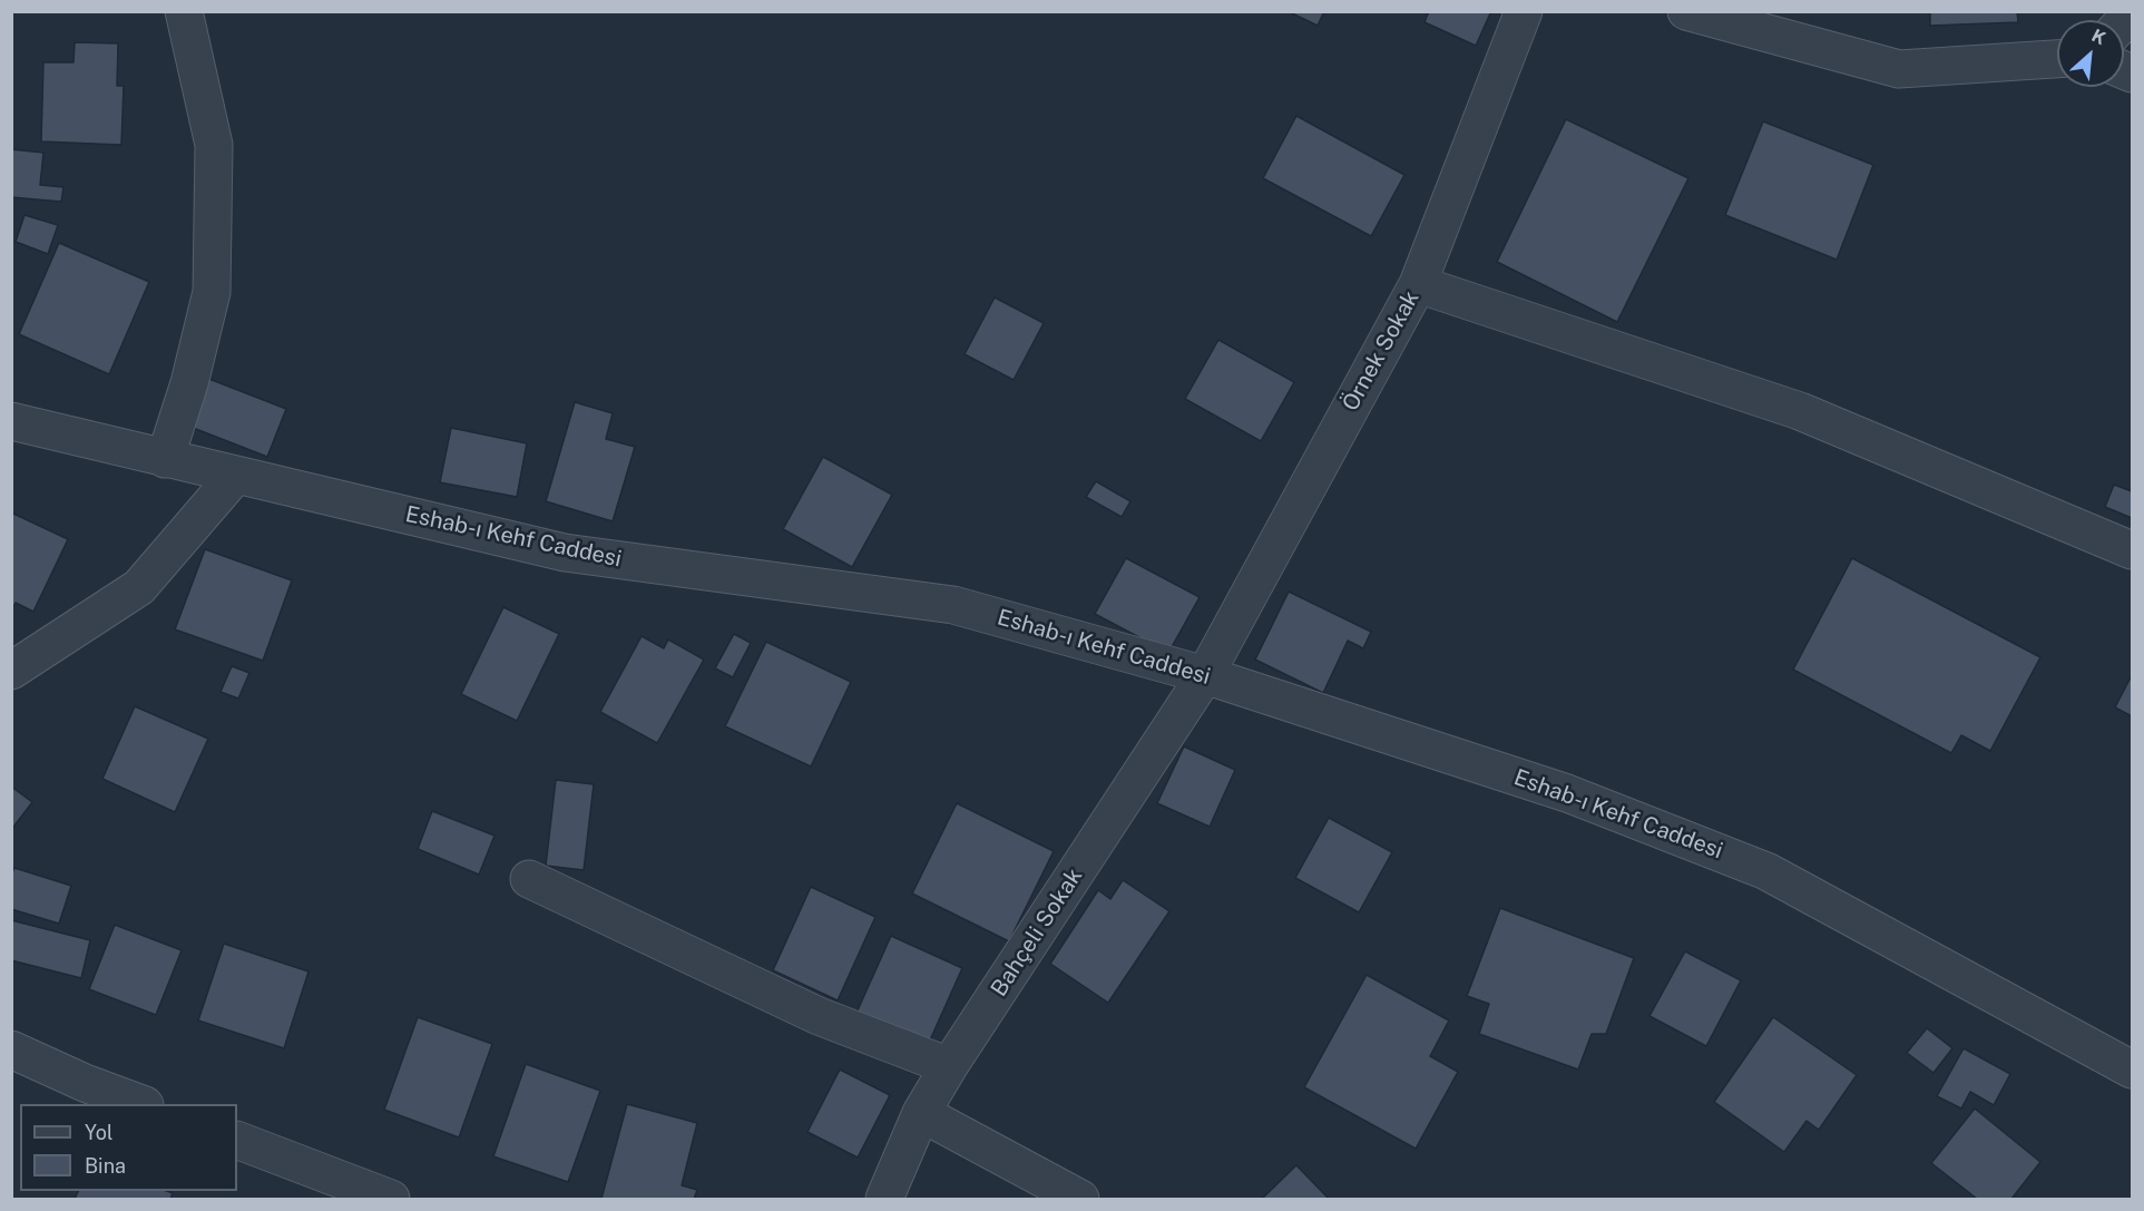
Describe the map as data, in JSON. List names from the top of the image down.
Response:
{
  "streets": {
    "street": ["Örnek Sokak", "Eshab-ı Kehf Caddesi", "Bahçeli Sokak"]
  },
  "crossings": [
    ["Örnek Sokak", "Eshab-ı Kehf Caddesi"],
    ["Örnek Sokak", "Bahçeli Sokak"],
    ["Eshab-ı Kehf Caddesi", "Bahçeli Sokak"]
  ],
  "legend": ["Yol", "Bina"],
  "north": "top right"
}
